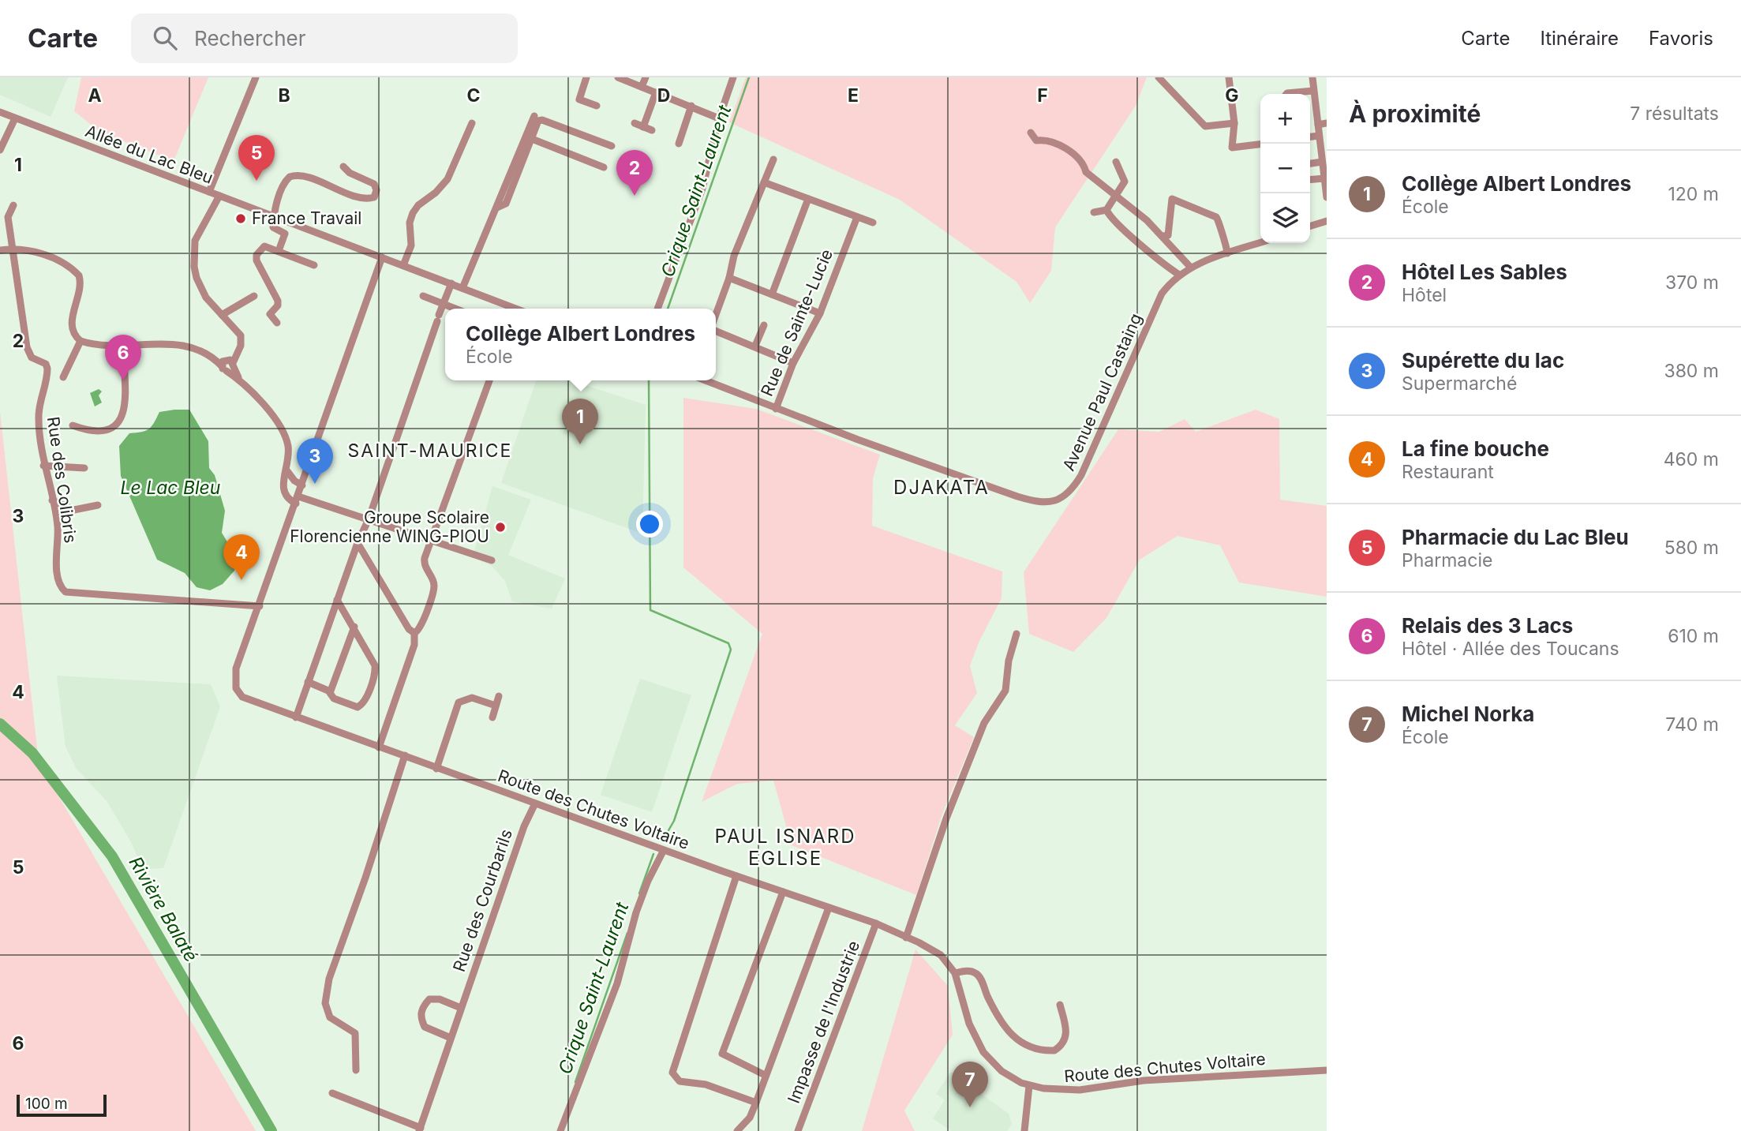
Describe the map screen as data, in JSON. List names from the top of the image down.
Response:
{
  "streets": {
    "street": [
      "Allée du Lac Bleu",
      "Rue de Sainte-Lucie",
      "Avenue Paul Castaing",
      "Rue des Colibris",
      "Route des Chutes Voltaire",
      "Rue des Courbarils",
      "Impasse de l'Industrie"
    ]
  },
  "crossings": [
    ["Rue de Sainte-Lucie", "Avenue Paul Castaing"],
    ["Rue des Colibris", "Route des Chutes Voltaire"],
    ["Route des Chutes Voltaire", "Rue des Courbarils"],
    ["Route des Chutes Voltaire", "Impasse de l'Industrie"]
  ],
  "districts": ["SAINT-MAURICE", "DJAKATA", "PAUL ISNARD EGLISE"],
  "water": ["Crique Saint-Laurent", "Le Lac Bleu", "Rivière Balaté"],
  "places": ["France Travail", "Groupe Scolaire Florencienne WING-PIOU"],
  "scale_bar": "100 m",
  "page": {
    "header": "Carte",
    "search": "Rechercher",
    "nav": ["Carte", "Itinéraire", "Favoris"],
    "heading": ["À proximité", "7 résultats"],
    "map_buttons": ["+", "−"],
    "pins": [
      "5",
      "2",
      "6",
      "1",
      "3",
      "4",
      "7"
    ],
    "list": [
      {
        "mark": "1",
        "name": "Collège Albert Londres",
        "note": "École",
        "value": "120 m"
      },
      {
        "mark": "2",
        "name": "Hôtel Les Sables",
        "note": "Hôtel",
        "value": "370 m"
      },
      {
        "mark": "3",
        "name": "Supérette du lac",
        "note": "Supermarché",
        "value": "380 m"
      },
      {
        "mark": "4",
        "name": "La fine bouche",
        "note": "Restaurant",
        "value": "460 m"
      },
      {
        "mark": "5",
        "name": "Pharmacie du Lac Bleu",
        "note": "Pharmacie",
        "value": "580 m"
      },
      {
        "mark": "6",
        "name": "Relais des 3 Lacs",
        "note": "Hôtel · Allée des Toucans",
        "value": "610 m"
      },
      {
        "mark": "7",
        "name": "Michel Norka",
        "note": "École",
        "value": "740 m"
      }
    ],
    "popup": ["Collège Albert Londres", "École"],
    "scale": "100 m"
  },
  "grid": {
    "columns": [
      "A",
      "B",
      "C",
      "D",
      "E",
      "F",
      "G"
    ],
    "rows": [
      "1",
      "2",
      "3",
      "4",
      "5",
      "6"
    ]
  }
}
